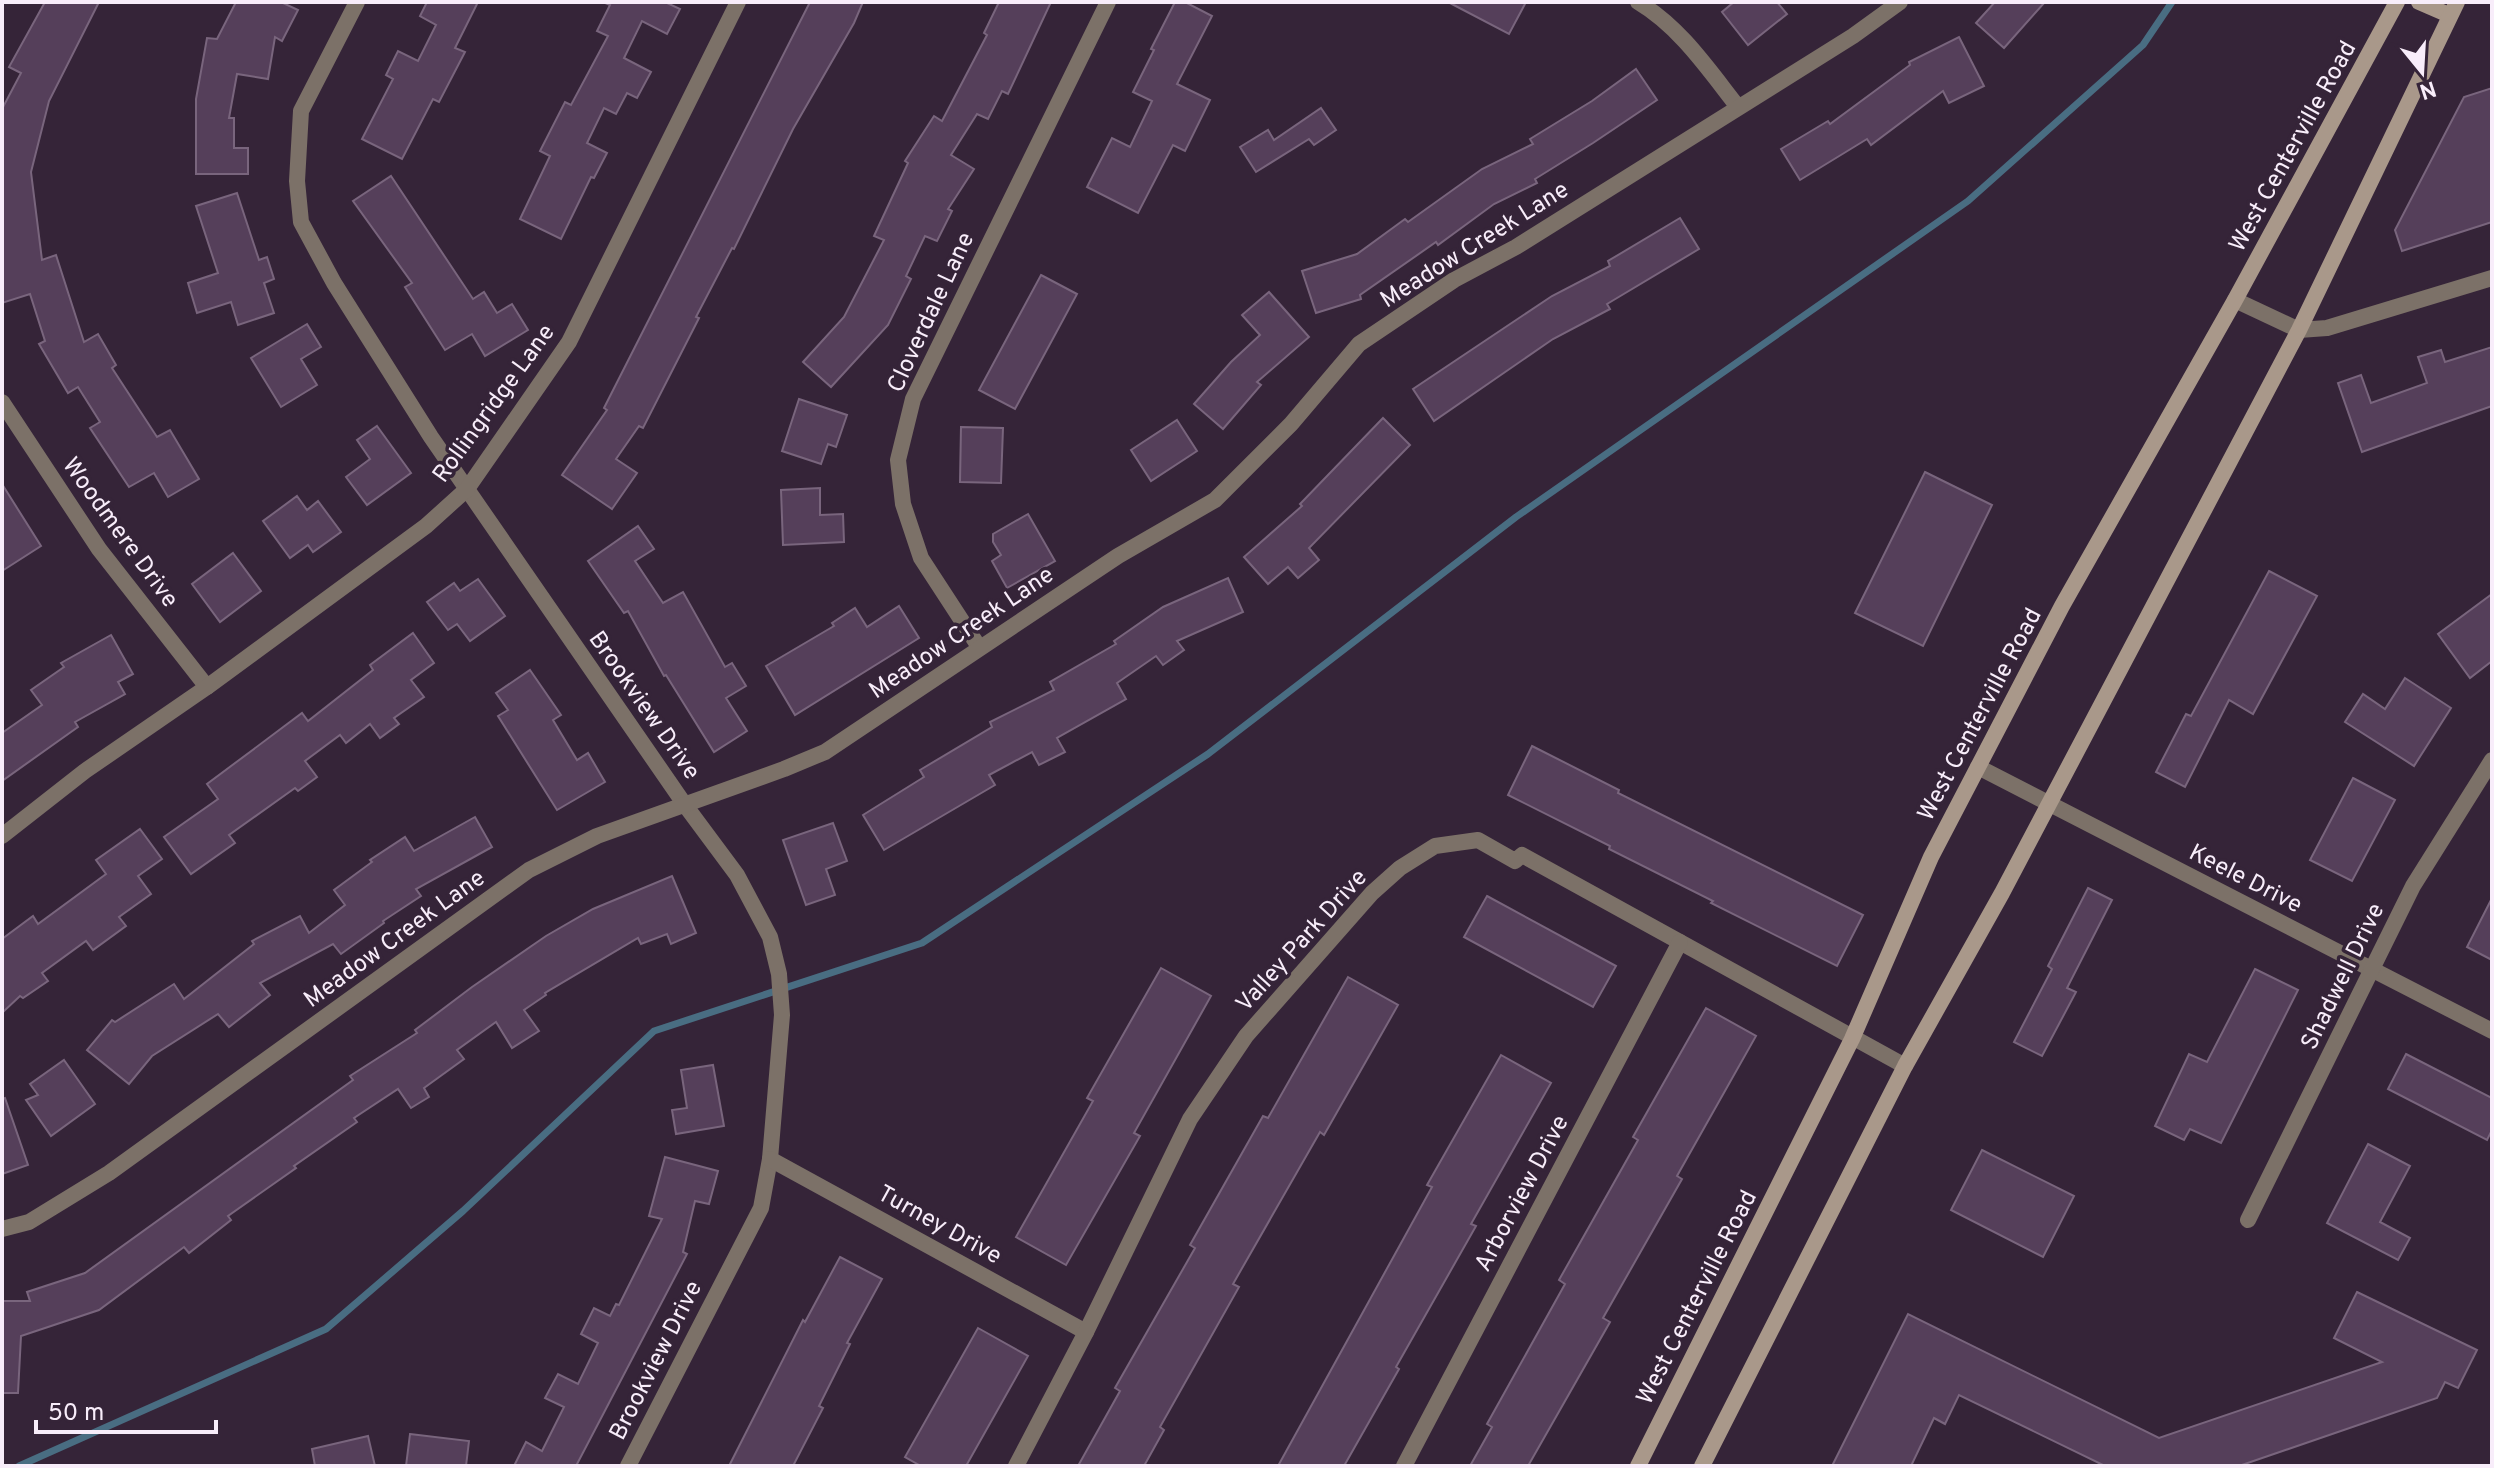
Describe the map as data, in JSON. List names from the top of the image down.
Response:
{
  "streets": {
    "main road": ["West Centerville Road"],
    "street": [
      "Meadow Creek Lane",
      "Cloverdale Lane",
      "Rollingridge Lane",
      "Woodmere Drive",
      "Brookview Drive",
      "Keele Drive",
      "Valley Park Drive",
      "Shadwell Drive",
      "Arborview Drive",
      "Turney Drive"
    ]
  },
  "crossings": [
    ["West Centerville Road", "Keele Drive"],
    ["West Centerville Road", "Valley Park Drive"],
    ["Meadow Creek Lane", "Cloverdale Lane"],
    ["Meadow Creek Lane", "Brookview Drive"],
    ["Rollingridge Lane", "Woodmere Drive"],
    ["Rollingridge Lane", "Brookview Drive"],
    ["Brookview Drive", "Turney Drive"],
    ["Keele Drive", "Shadwell Drive"],
    ["Valley Park Drive", "Arborview Drive"],
    ["Valley Park Drive", "Turney Drive"]
  ],
  "scale_bar": "50 m",
  "north": "bottom"
}
